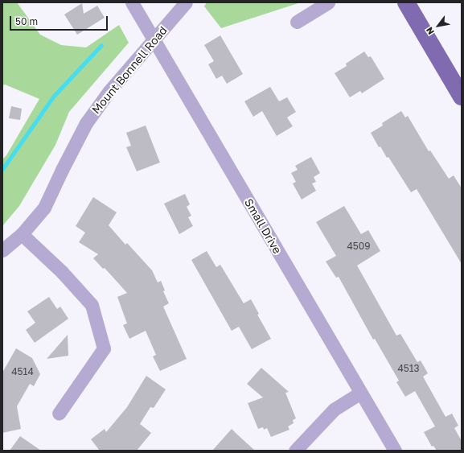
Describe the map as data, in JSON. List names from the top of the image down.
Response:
{
  "streets": {
    "street": ["Mount Bonnell Road", "Small Drive"]
  },
  "crossings": [
    ["Mount Bonnell Road", "Small Drive"]
  ],
  "house_numbers": ["4509", "4513", "4514"],
  "scale_bar": "50 m",
  "north": "bottom left"
}
